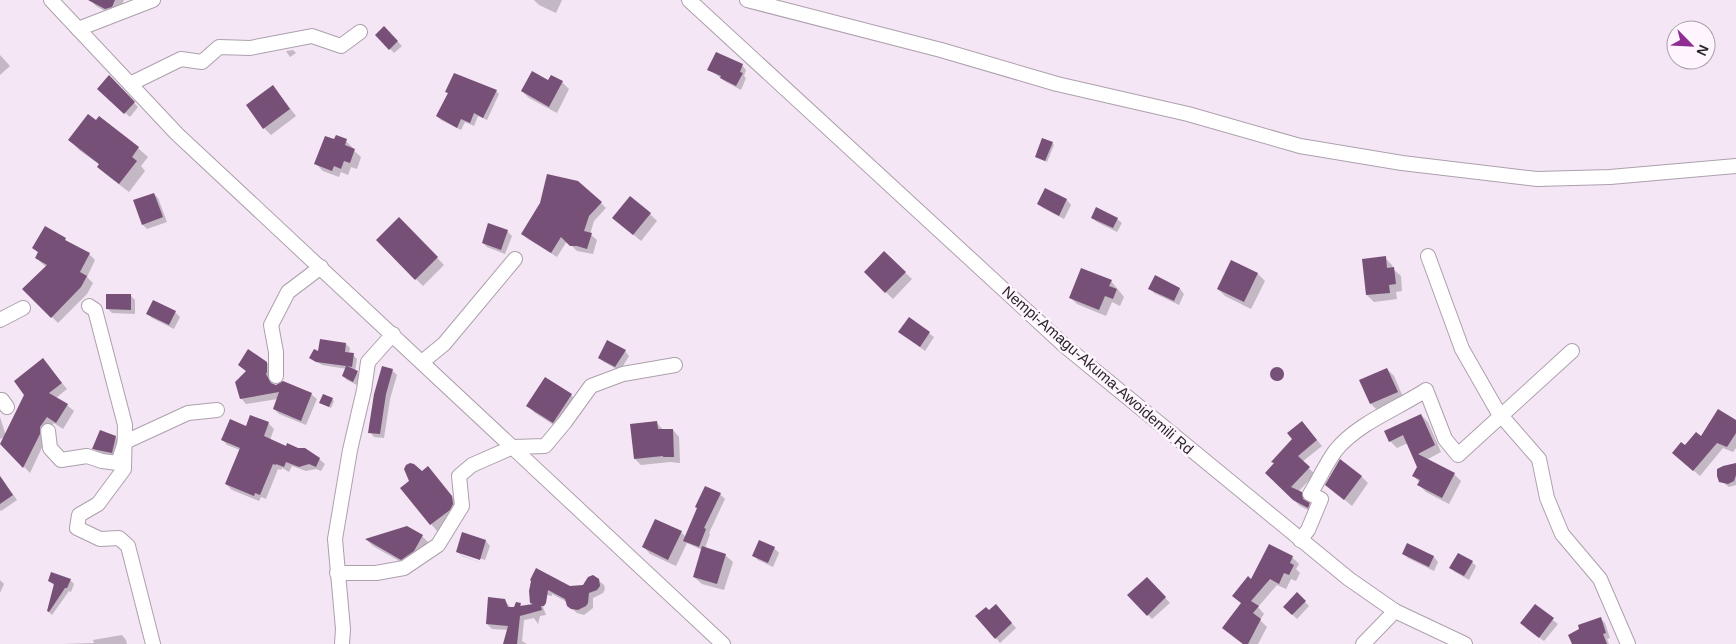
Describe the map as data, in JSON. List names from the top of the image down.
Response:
{
  "streets": {
    "street": ["Nempi-Amagu-Akuma-Awoidemili Rd"]
  },
  "north": "bottom right"
}
